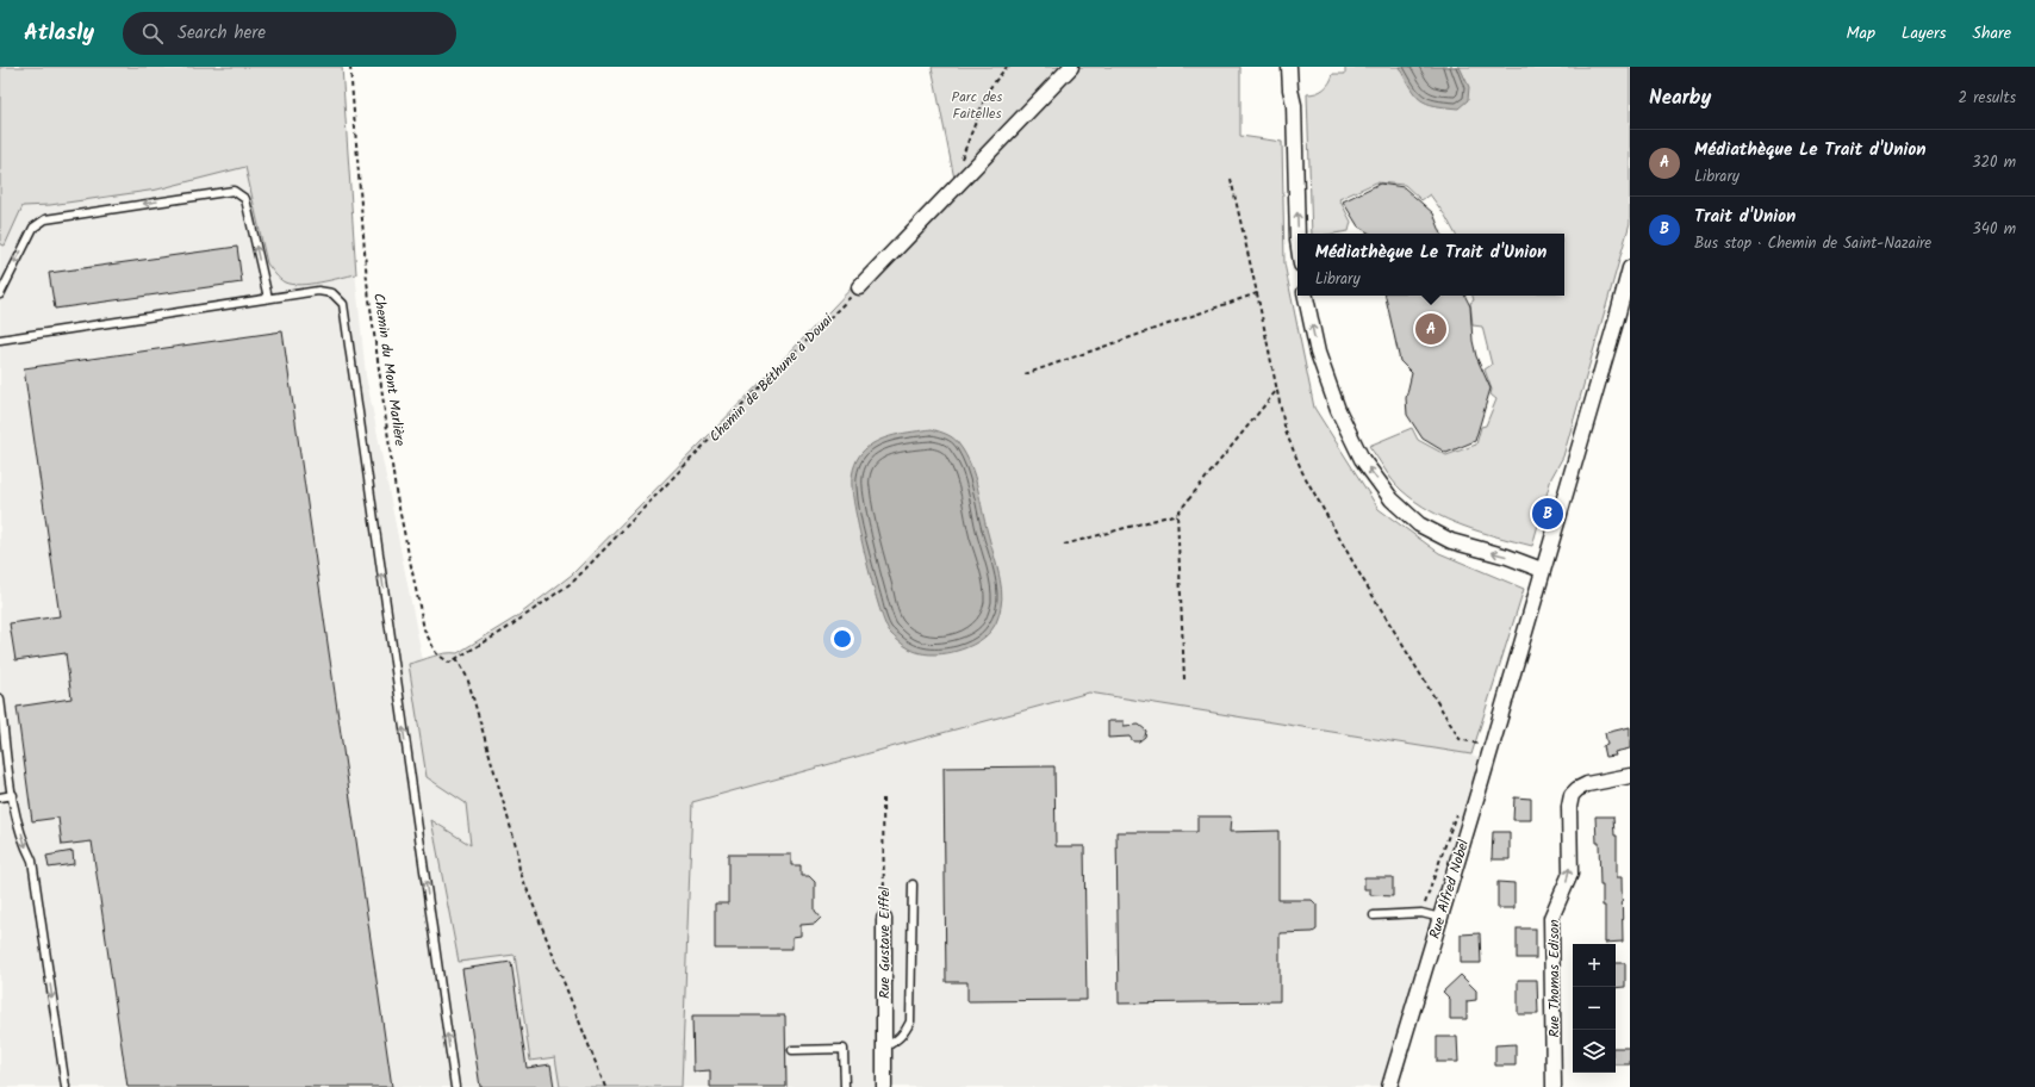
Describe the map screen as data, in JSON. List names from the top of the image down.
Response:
{
  "streets": {
    "street": ["Rue Alfred Nobel", "Rue Gustave Eiffel", "Rue Thomas Edison"],
    "path": ["Chemin du Mont Marlière", "Chemin de Béthune à Douai"]
  },
  "crossings": [
    ["Chemin du Mont Marlière", "Chemin de Béthune à Douai"]
  ],
  "one_way": ["Rue Thomas Edison"],
  "parks": ["Parc des Faitelles"],
  "page": {
    "header": "Atlasly",
    "search": "Search here",
    "nav": ["Map", "Layers", "Share"],
    "heading": ["Nearby", "2 results"],
    "list": [
      {
        "mark": "A",
        "name": "Médiathèque Le Trait d'Union",
        "note": "Library",
        "value": "320 m"
      },
      {
        "mark": "B",
        "name": "Trait d'Union",
        "note": "Bus stop · Chemin de Saint-Nazaire",
        "value": "340 m"
      }
    ],
    "popup": ["Médiathèque Le Trait d'Union", "Library"],
    "pins": ["A", "B"],
    "map_buttons": ["+", "−"]
  }
}
